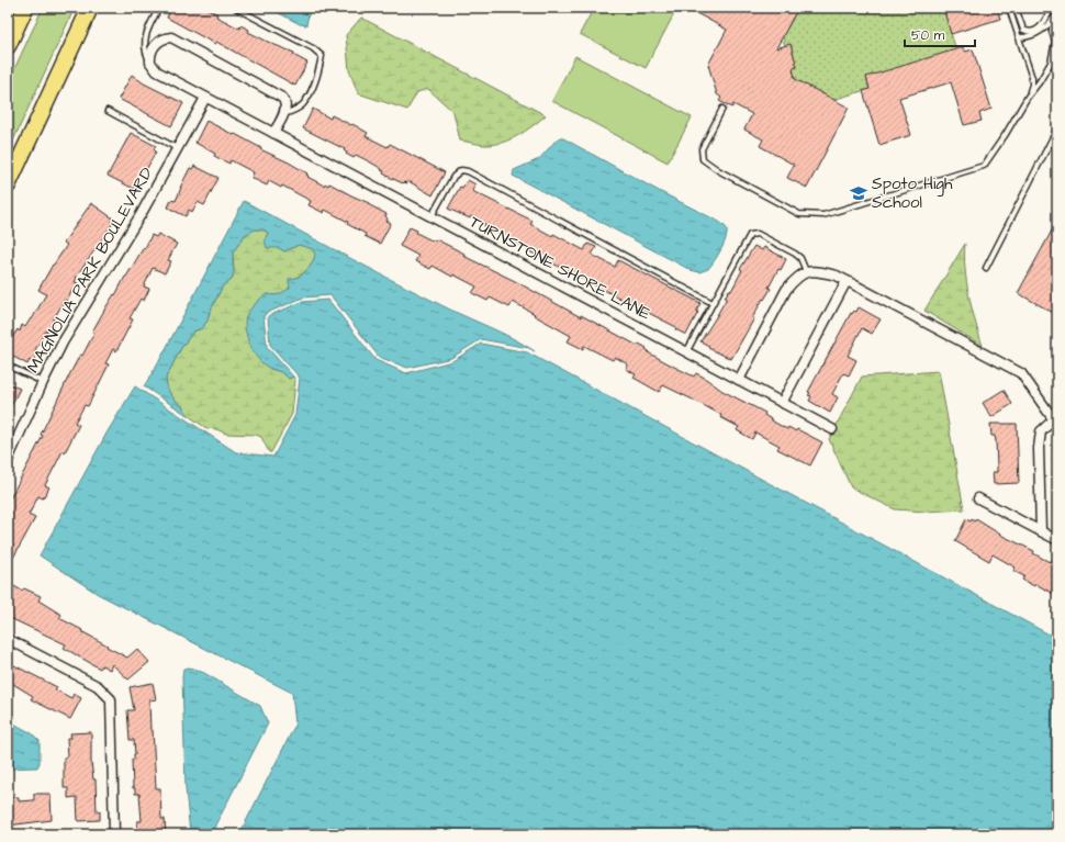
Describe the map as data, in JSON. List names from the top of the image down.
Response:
{
  "streets": {
    "street": ["TURNSTONE SHORE LANE", "MAGNOLIA PARK BOULEVARD"]
  },
  "crossings": [
    ["TURNSTONE SHORE LANE", "MAGNOLIA PARK BOULEVARD"]
  ],
  "places": {
    "school or university": ["Spoto High School"]
  },
  "scale_bar": "50 m"
}
